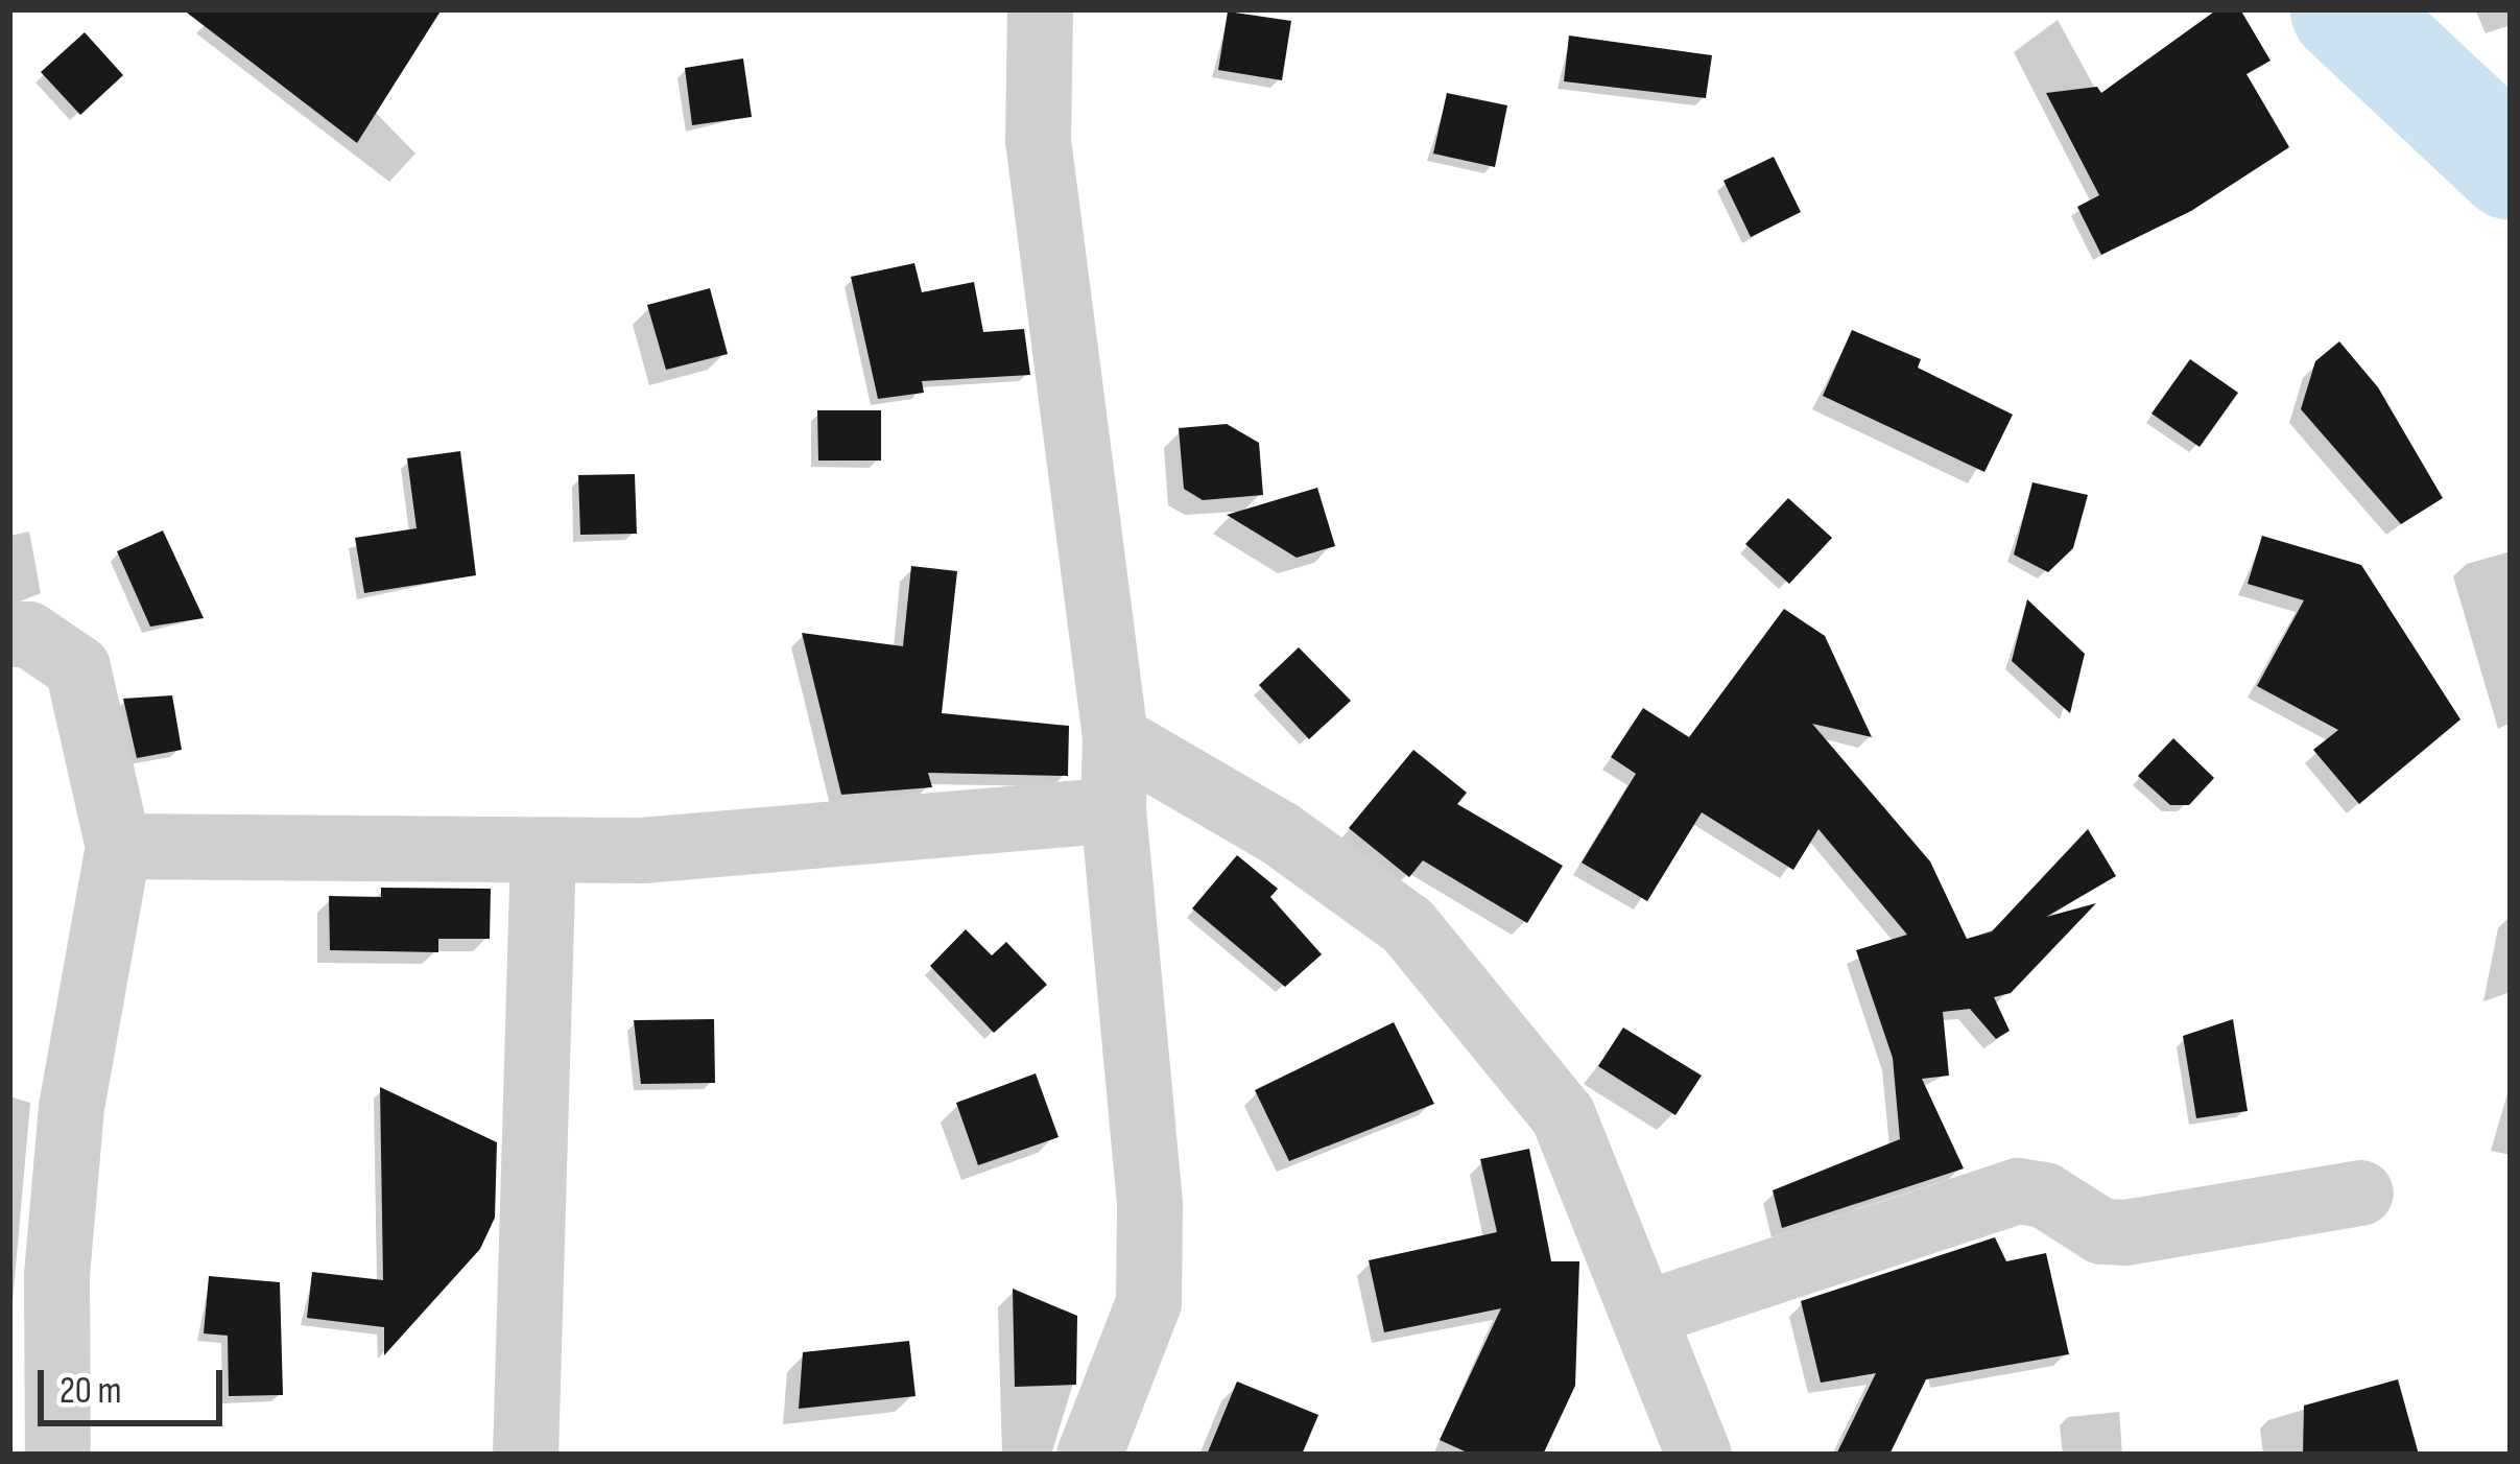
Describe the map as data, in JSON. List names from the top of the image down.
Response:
{
  "scale_bar": "20 m"
}
